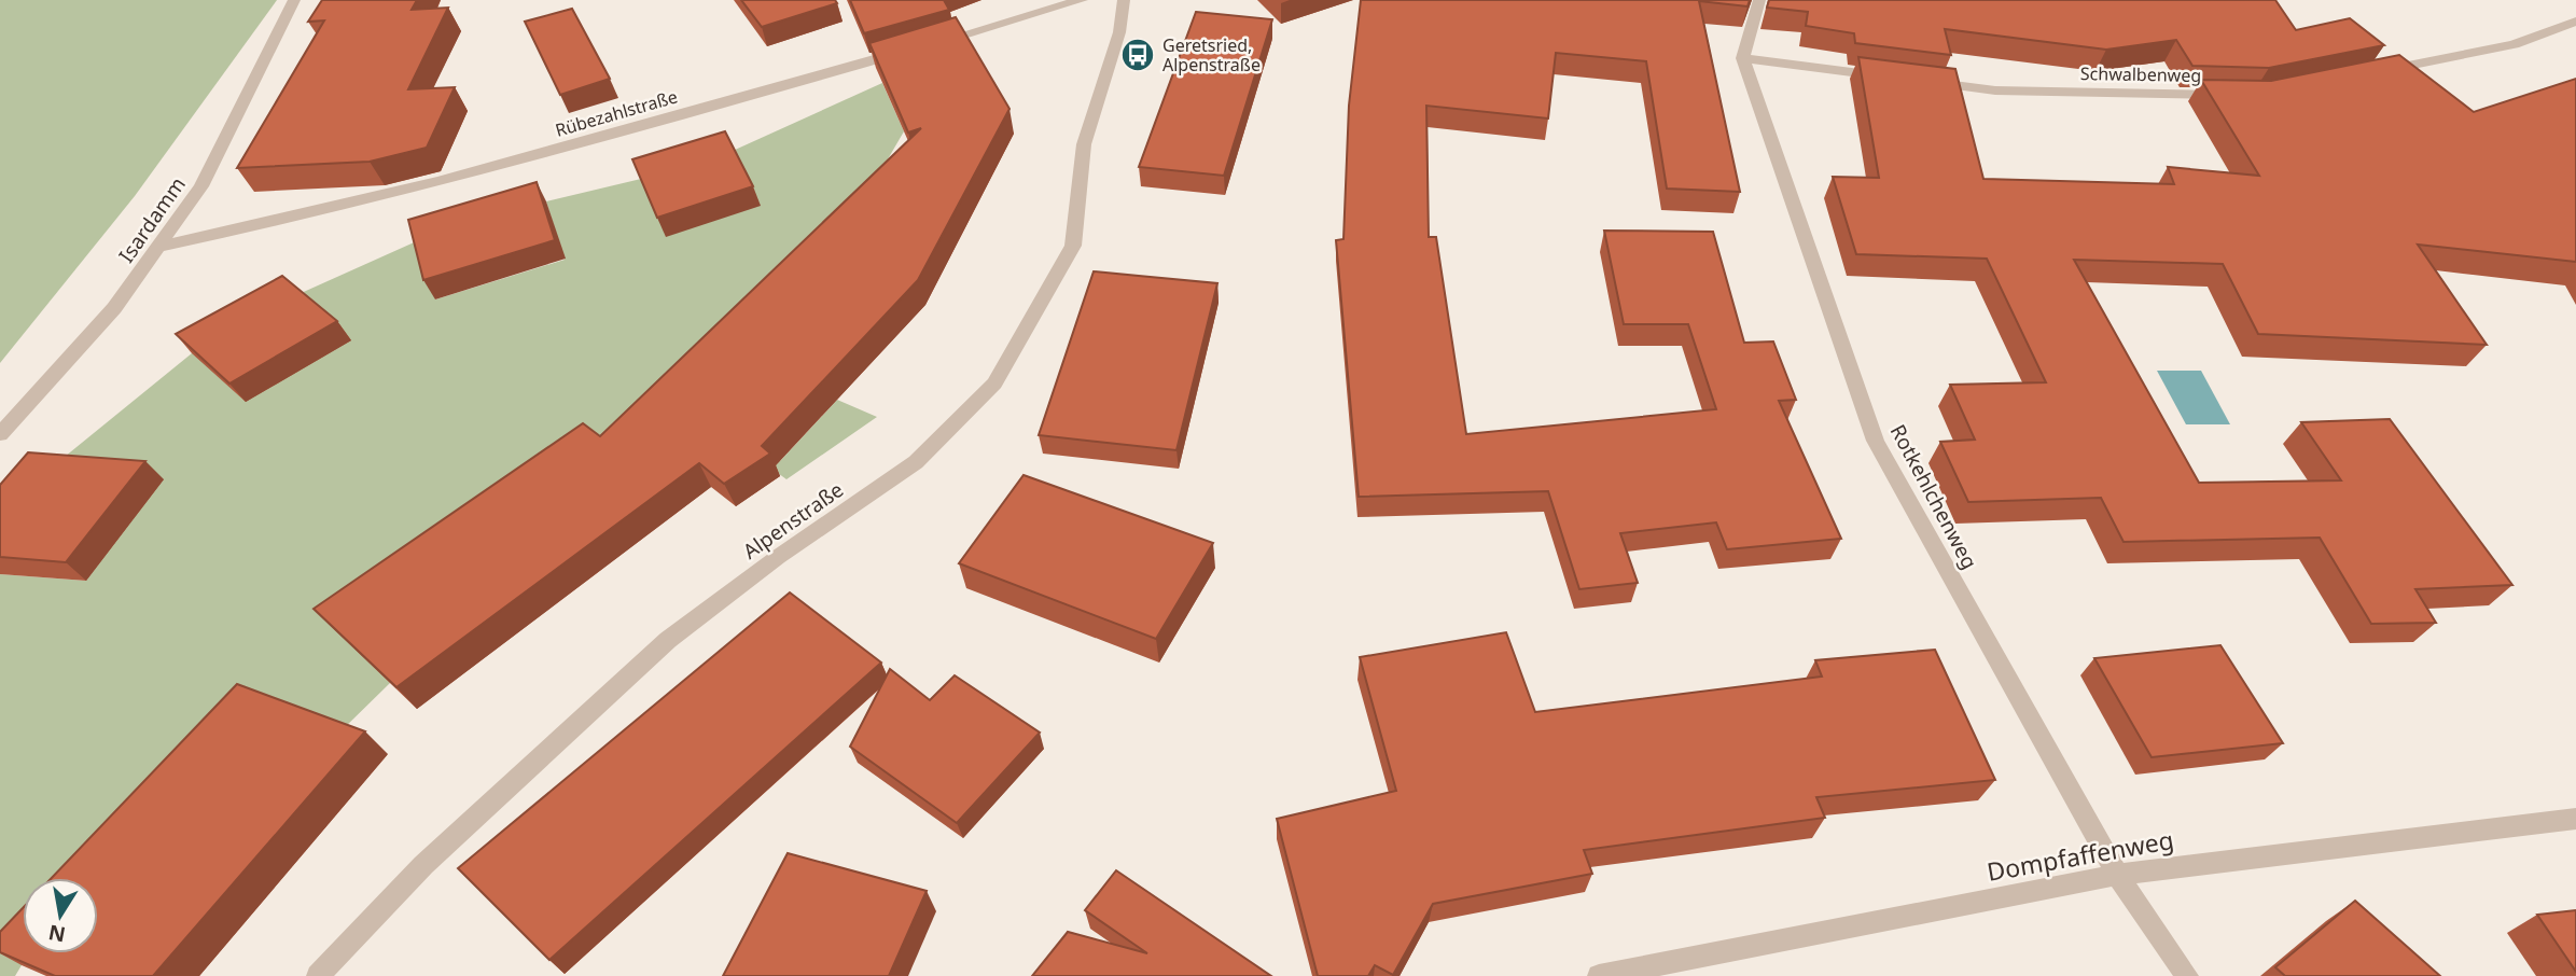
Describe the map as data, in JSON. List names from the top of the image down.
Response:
{
  "streets": {
    "street": [
      "Schwalbenweg",
      "Rübezahlstraße",
      "Isardamm",
      "Rotkehlchenweg",
      "Alpenstraße",
      "Dompfaffenweg"
    ]
  },
  "crossings": [
    ["Rübezahlstraße", "Isardamm"],
    ["Rotkehlchenweg", "Dompfaffenweg"]
  ],
  "places": {
    "bus stop": ["Geretsried, Alpenstraße"]
  },
  "north": "bottom"
}
